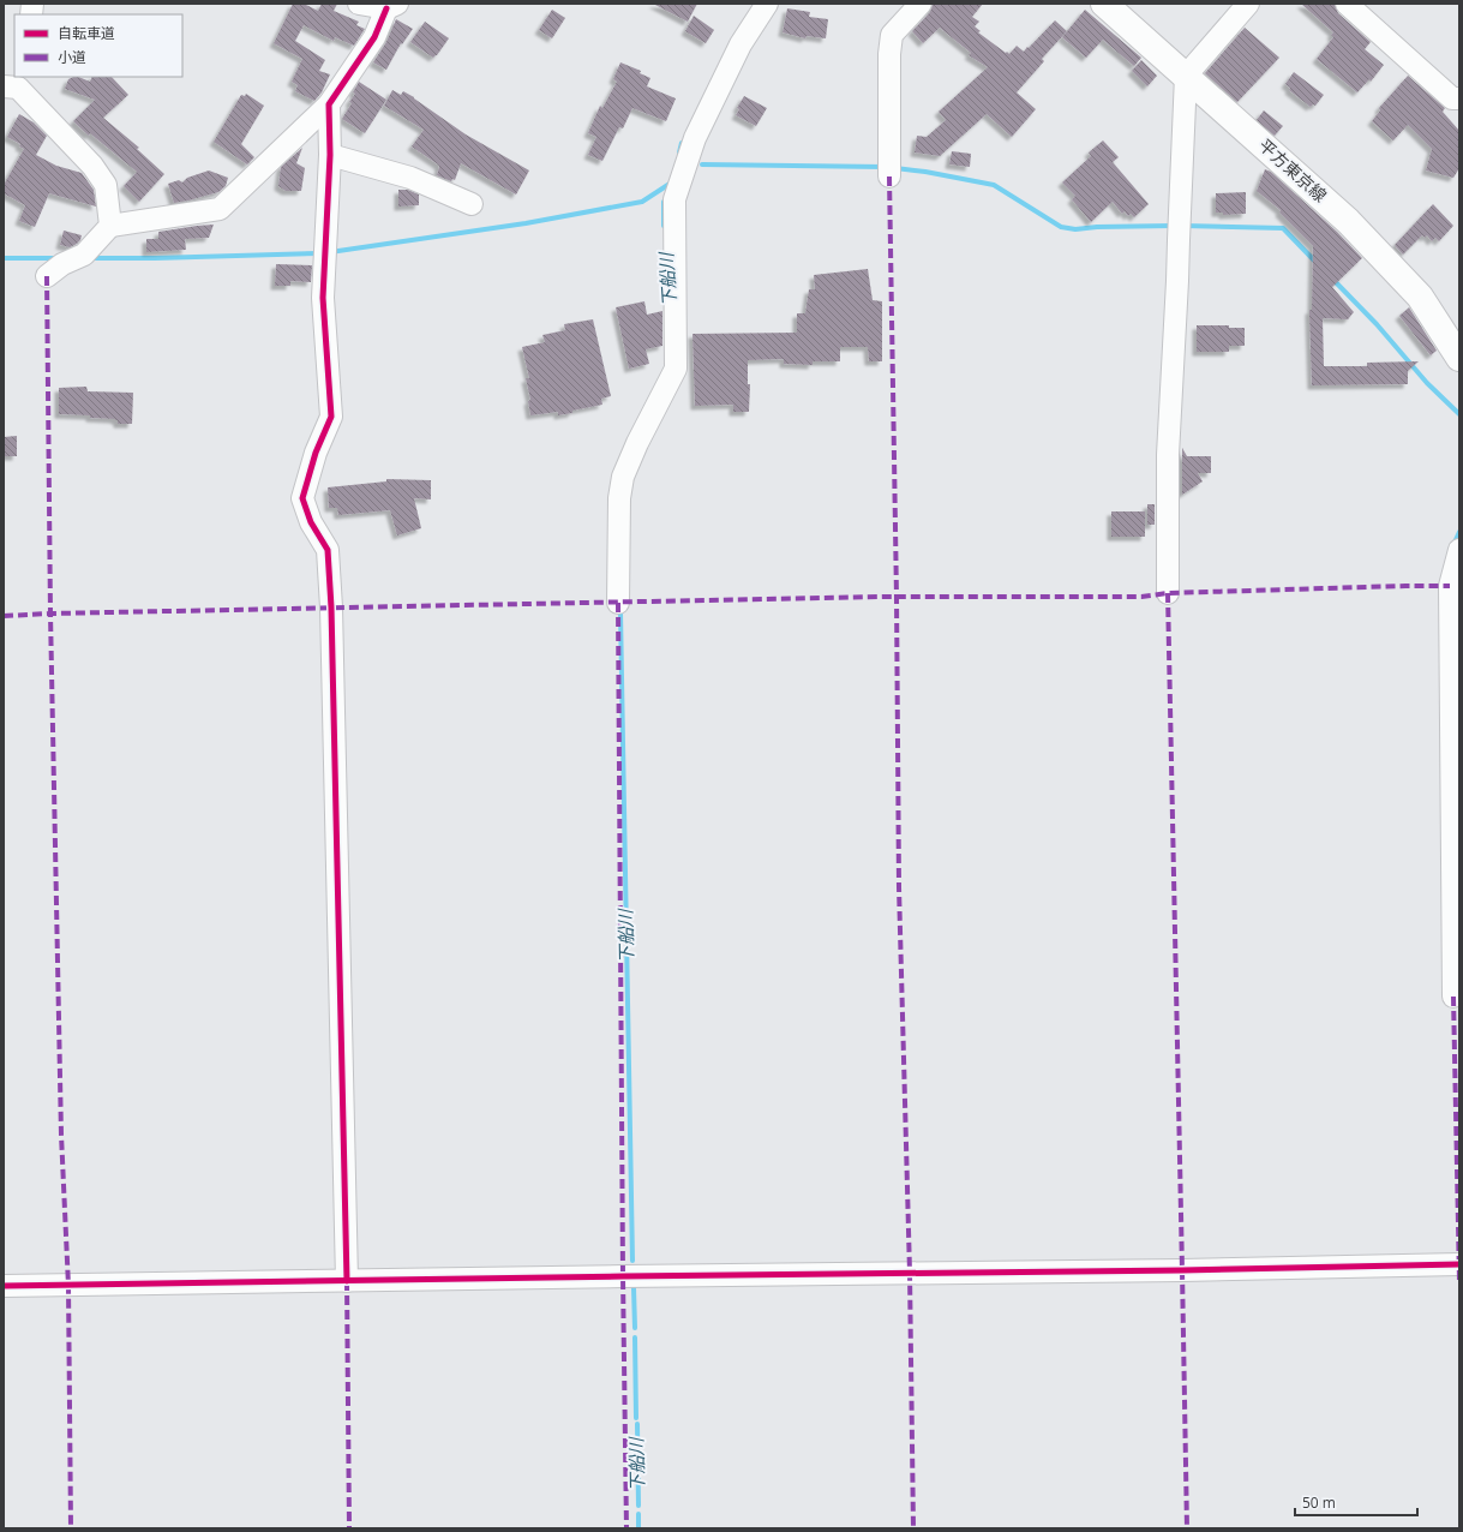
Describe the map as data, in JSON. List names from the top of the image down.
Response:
{
  "streets": {
    "main road": ["平方東京線"]
  },
  "water": ["下船川"],
  "legend": ["自転車道", "小道"],
  "scale_bar": "50 m"
}
